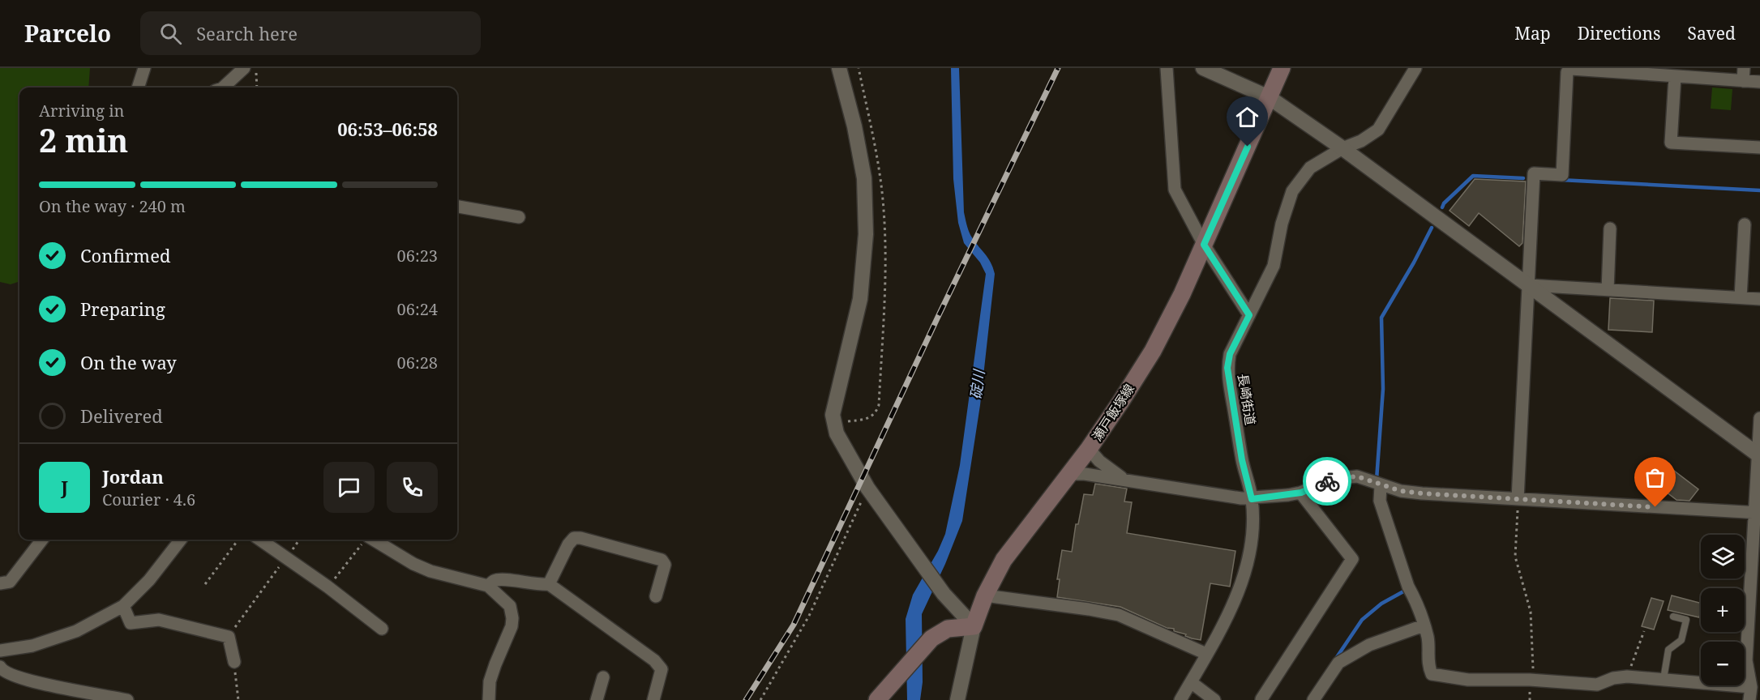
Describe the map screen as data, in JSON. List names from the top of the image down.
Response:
{
  "streets": {
    "main road": ["瀬戸飯塚線"],
    "street": ["長崎街道"]
  },
  "water": ["碇川"],
  "page": {
    "header": "Parcelo",
    "search": "Search here",
    "nav": ["Map", "Directions", "Saved"],
    "heading": ["2 min", "Arriving in", "06:53–06:58"],
    "panel": ["Jordan", "Courier · 4.6"],
    "bar": "On the way · 240 m",
    "list": [
      ["Confirmed", "06:23"],
      ["Preparing", "06:24"],
      ["On the way", "06:28"],
      "Delivered"
    ],
    "round": "J",
    "map_buttons": ["+", "−"]
  }
}
